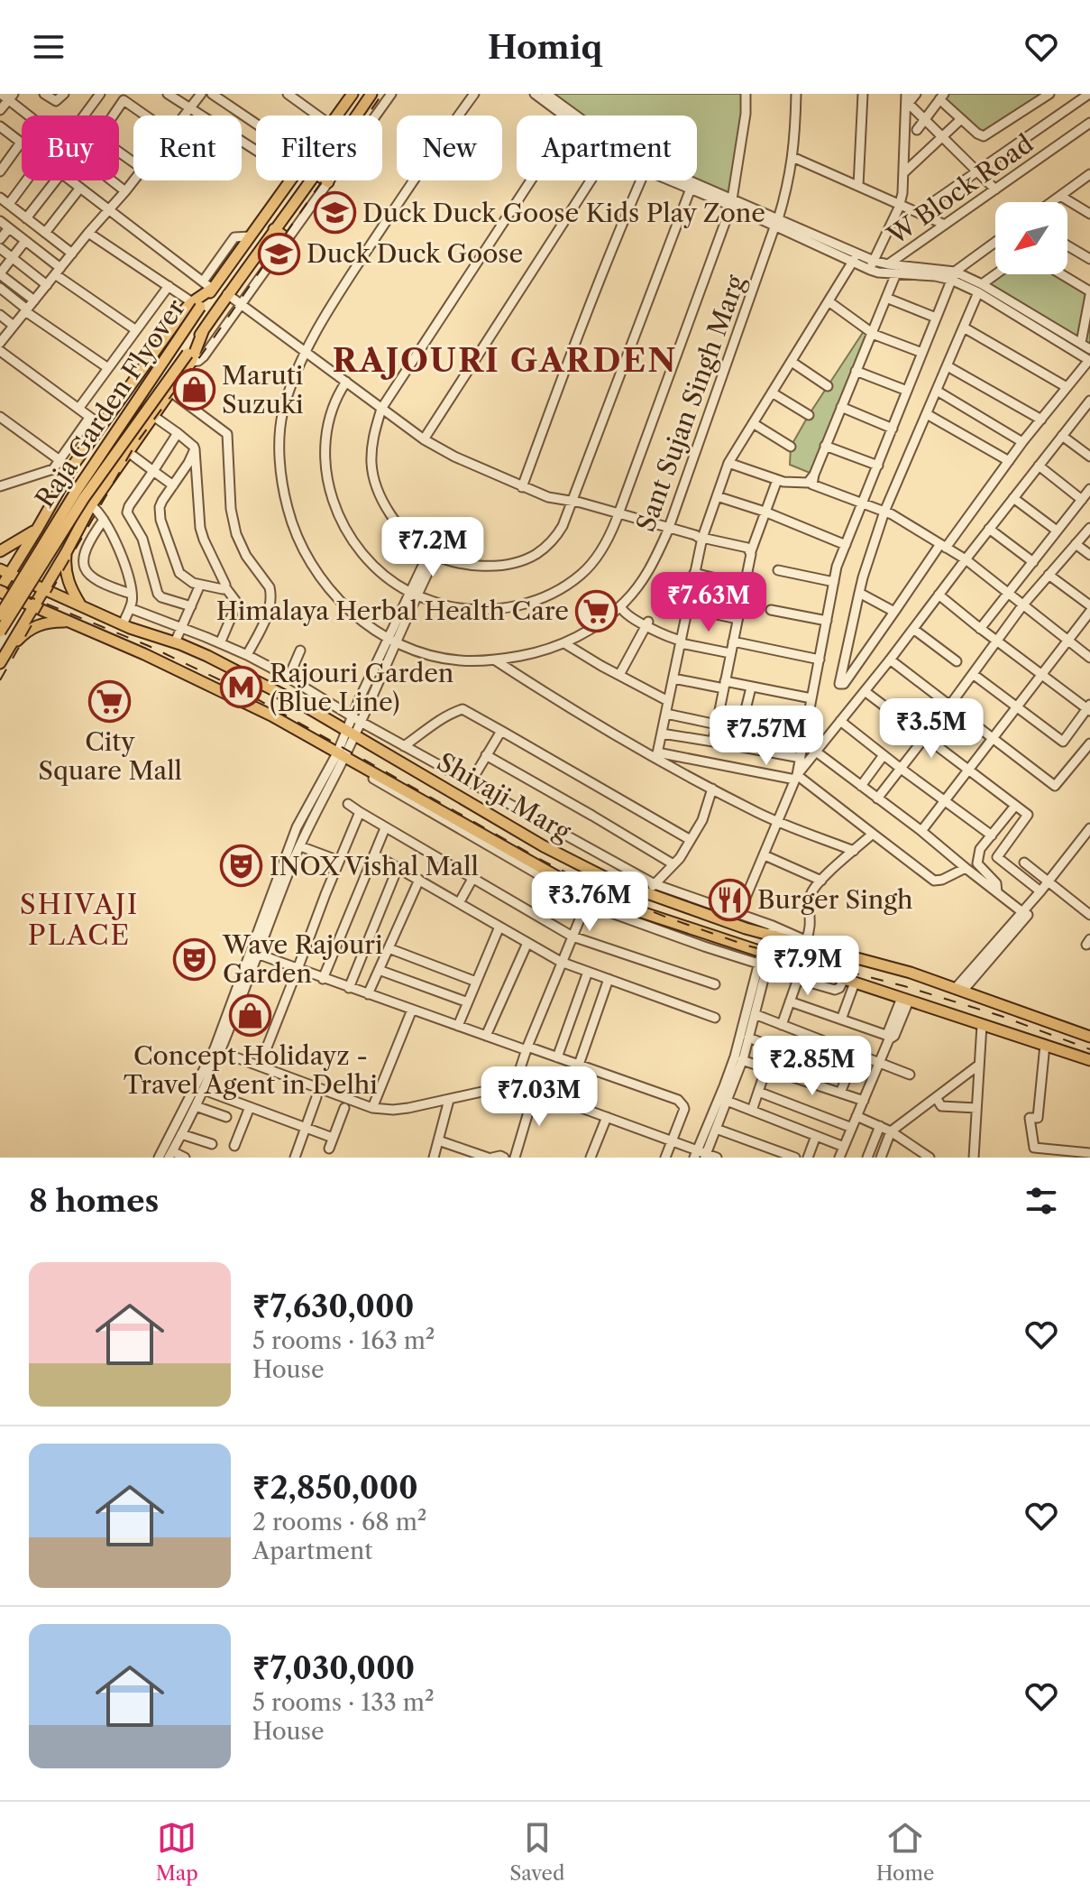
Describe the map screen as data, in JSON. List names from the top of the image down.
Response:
{
  "streets": {
    "main road": ["Raja Garden Flyover", "Shivaji Marg"],
    "street": ["W Block Road", "Sant Sujan Singh Marg"]
  },
  "districts": ["RAJOURI GARDEN", "SHIVAJI PLACE"],
  "places": {
    "school or university": ["Duck Duck Goose Kids Play Zone", "Duck Duck Goose"],
    "shop": ["Maruti Suzuki", "Concept Holidayz - Travel Agent in Delhi"],
    "supermarket": ["Himalaya Herbal Health Care", "City Square Mall"],
    "metro station": ["Rajouri Garden (Blue Line)"],
    "theatre": ["INOX Vishal Mall", "Wave Rajouri Garden"],
    "restaurant": ["Burger Singh"]
  },
  "north": "bottom left",
  "page": {
    "header": "Homiq",
    "chip": [
      "Buy",
      "Rent",
      "Filters",
      "New",
      "Apartment"
    ],
    "price": [
      "₹7.2M",
      "₹7.63M",
      "₹3.5M",
      "₹7.57M",
      "₹3.76M",
      "₹7.9M",
      "₹2.85M",
      "₹7.03M"
    ],
    "heading": "8 homes",
    "list": [
      {
        "name": "₹7,630,000",
        "note": "5 rooms · 163 m² · House"
      },
      {
        "name": "₹2,850,000",
        "note": "2 rooms · 68 m² · Apartment"
      },
      {
        "name": "₹7,030,000",
        "note": "5 rooms · 133 m² · House"
      }
    ],
    "tabs": ["Map", "Saved", "Home"]
  }
}
